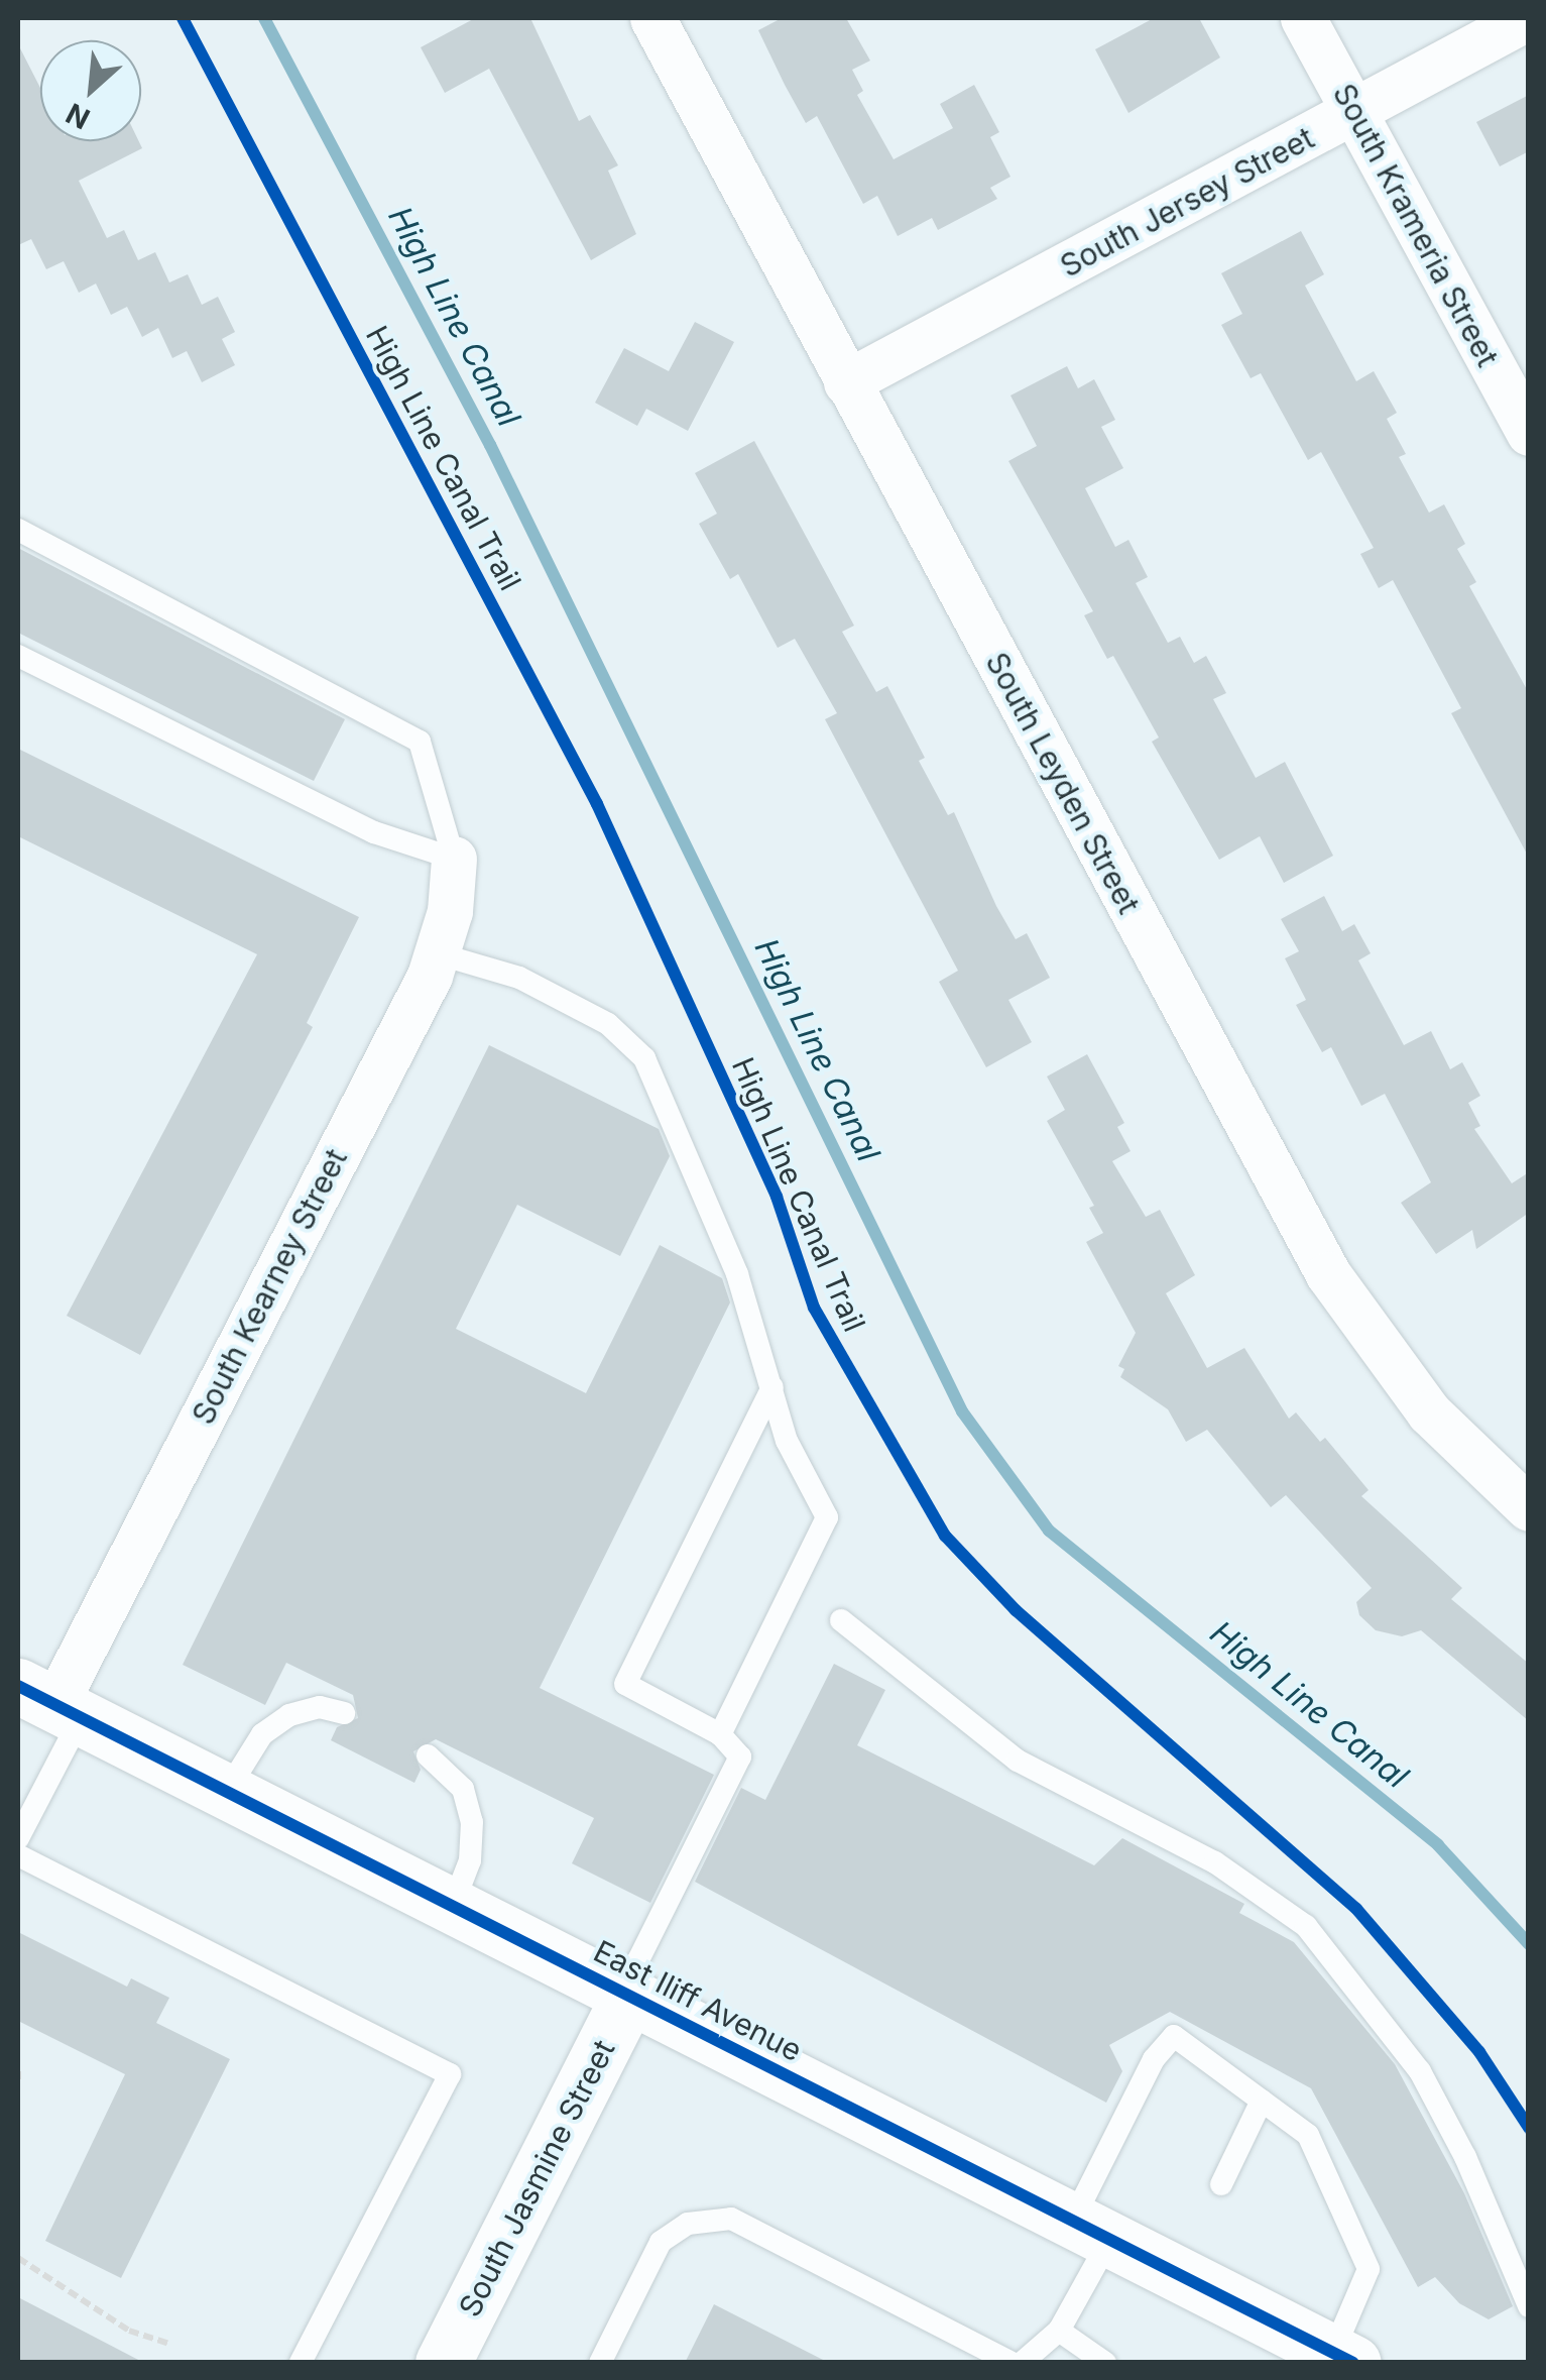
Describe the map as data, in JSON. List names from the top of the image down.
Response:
{
  "streets": {
    "street": [
      "South Jersey Street",
      "South Krameria Street",
      "South Leyden Street",
      "South Kearney Street",
      "East Iliff Avenue",
      "South Jasmine Street"
    ],
    "cycle path": ["High Line Canal Trail"]
  },
  "crossings": [
    ["South Jersey Street", "South Krameria Street"],
    ["South Jersey Street", "South Leyden Street"],
    ["South Kearney Street", "East Iliff Avenue"],
    ["East Iliff Avenue", "South Jasmine Street"]
  ],
  "water": ["High Line Canal"],
  "north": "bottom left"
}
